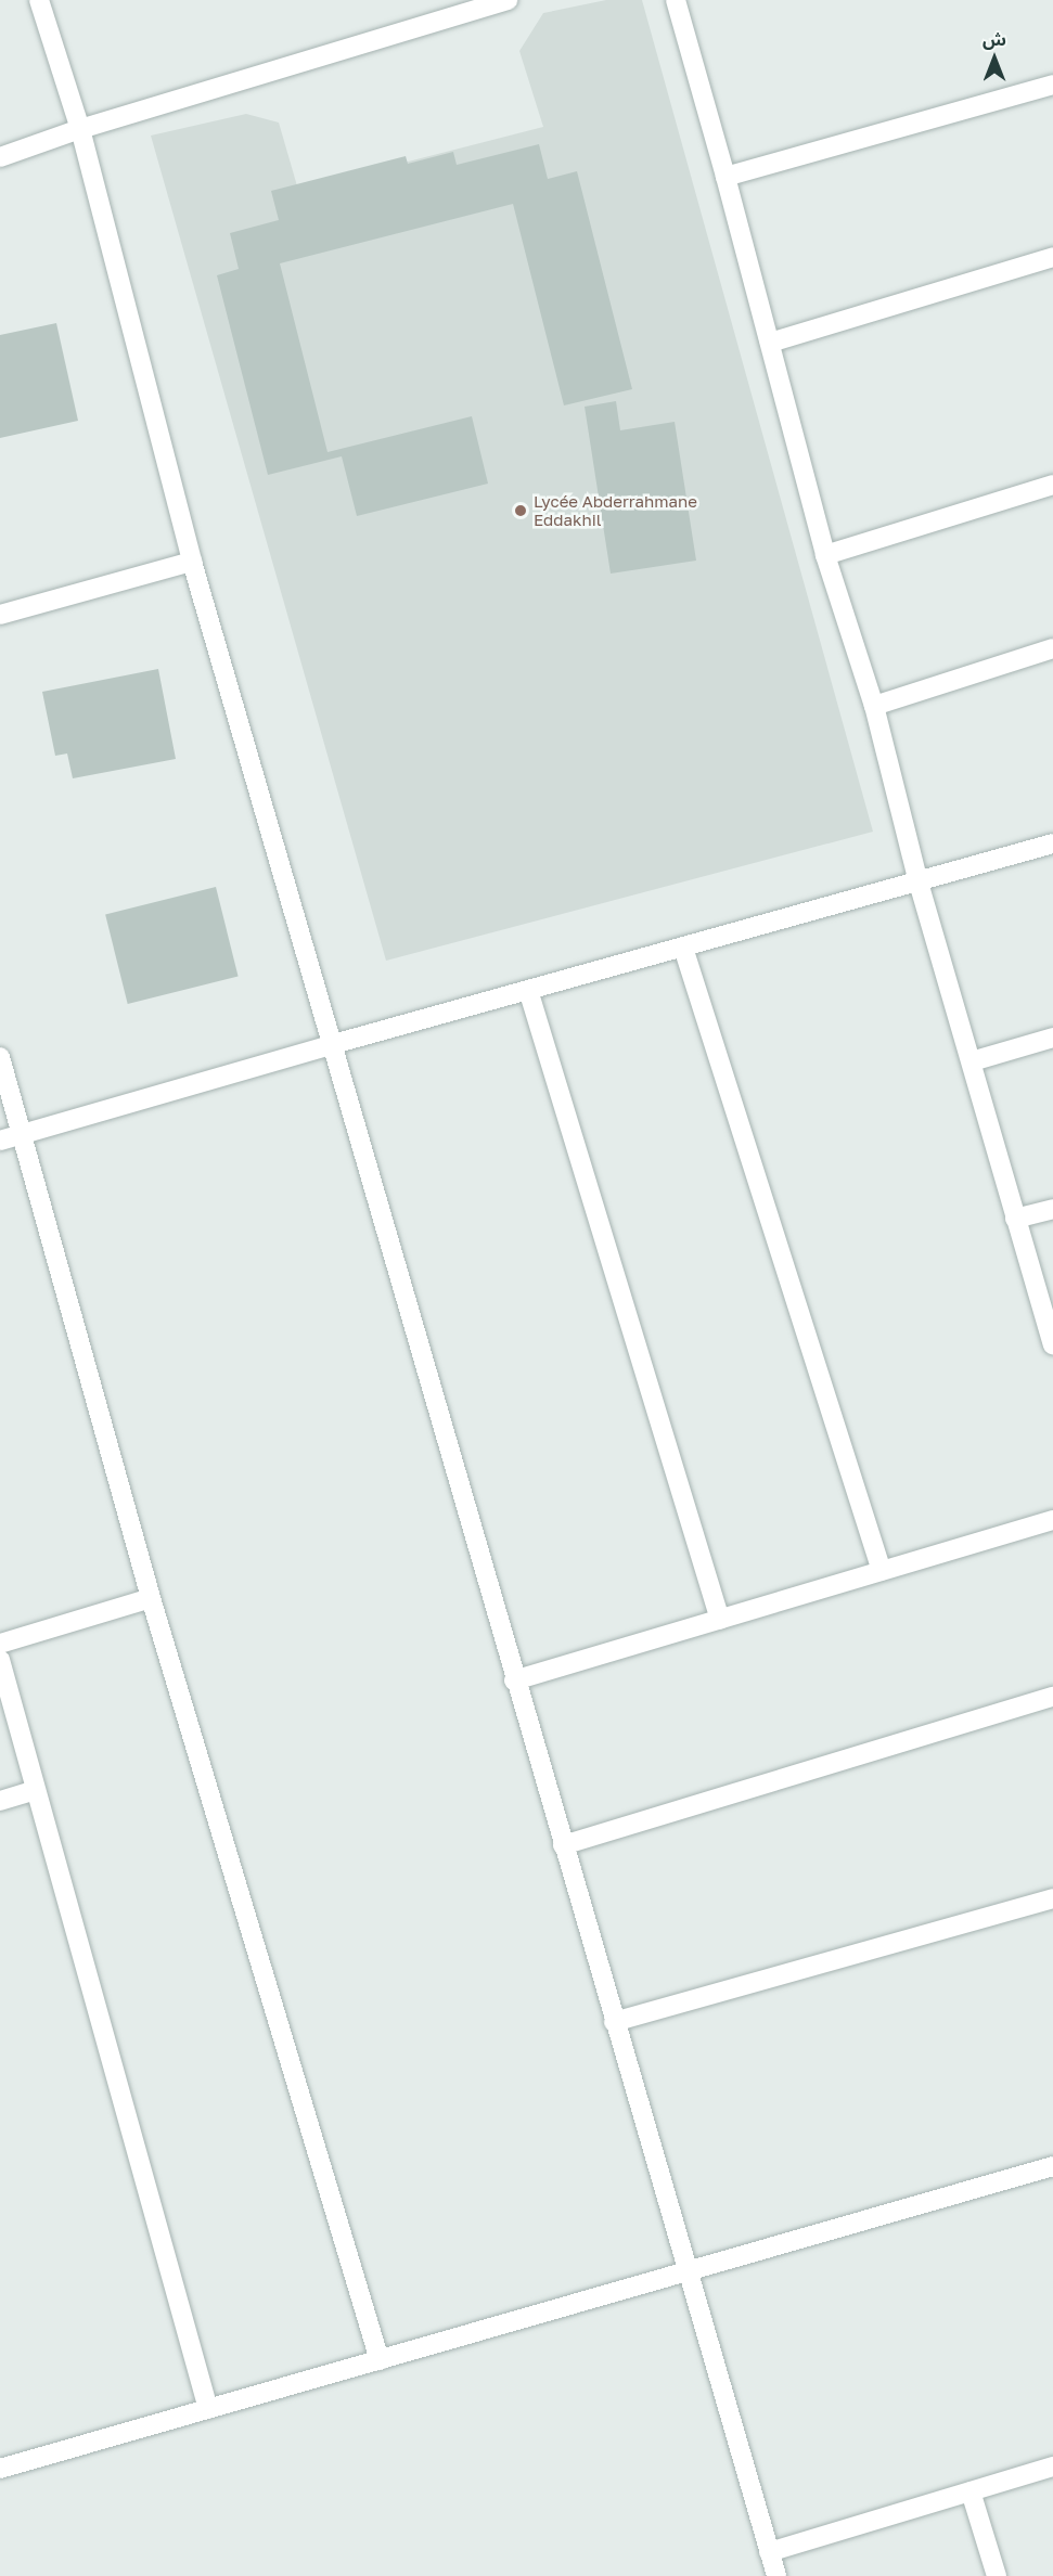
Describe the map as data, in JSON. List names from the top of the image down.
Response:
{
  "places": ["Lycée Abderrahmane Eddakhil"],
  "north": "top"
}
